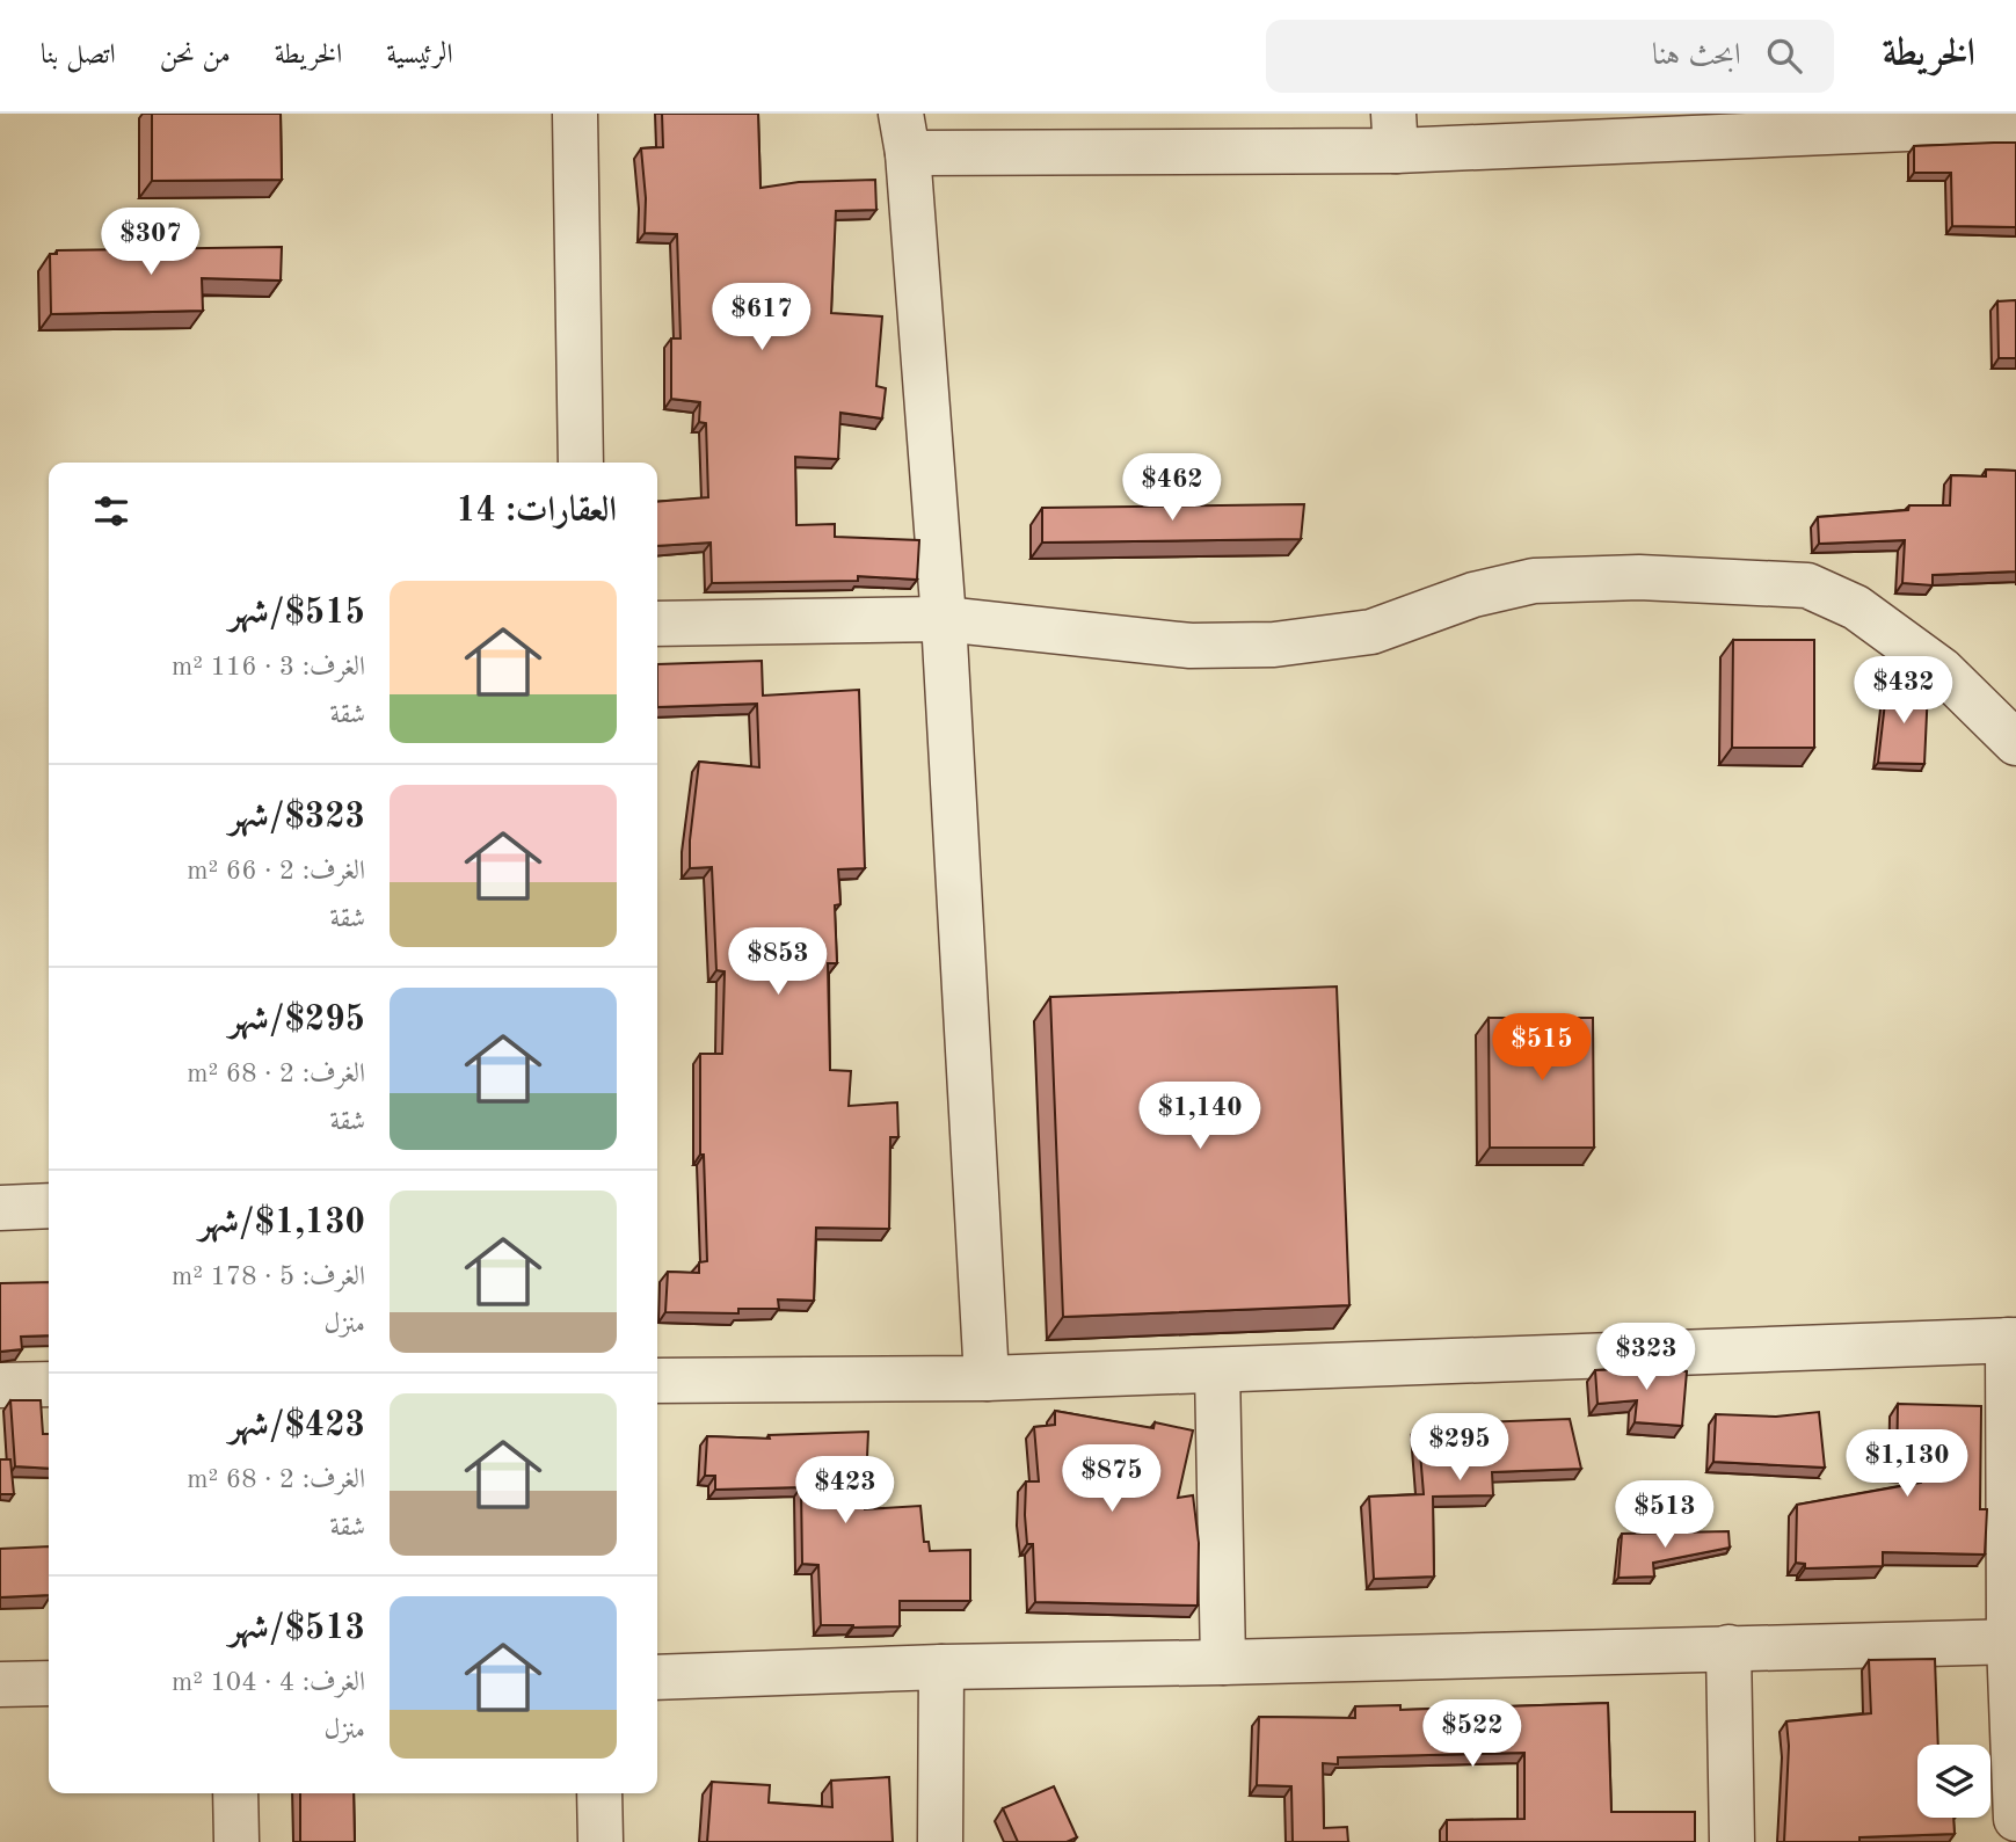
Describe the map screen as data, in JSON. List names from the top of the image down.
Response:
{
  "page": {
    "header": "الخريطة",
    "search": "ابحث هنا",
    "nav": [
      "الرئيسية",
      "الخريطة",
      "من نحن",
      "اتصل بنا"
    ],
    "price": [
      "$307",
      "$617",
      "$462",
      "$432",
      "$853",
      "$515",
      "$1,140",
      "$323",
      "$295",
      "$1,130",
      "$875",
      "$423",
      "$513",
      "$522"
    ],
    "heading": "العقارات: 14",
    "list": [
      {
        "name": "$515/شهر",
        "note": "الغرف: 3 · 116 m² · شقة"
      },
      {
        "name": "$323/شهر",
        "note": "الغرف: 2 · 66 m² · شقة"
      },
      {
        "name": "$295/شهر",
        "note": "الغرف: 2 · 68 m² · شقة"
      },
      {
        "name": "$1,130/شهر",
        "note": "الغرف: 5 · 178 m² · منزل"
      },
      {
        "name": "$423/شهر",
        "note": "الغرف: 2 · 68 m² · شقة"
      },
      {
        "name": "$513/شهر",
        "note": "الغرف: 4 · 104 m² · منزل"
      }
    ]
  }
}
